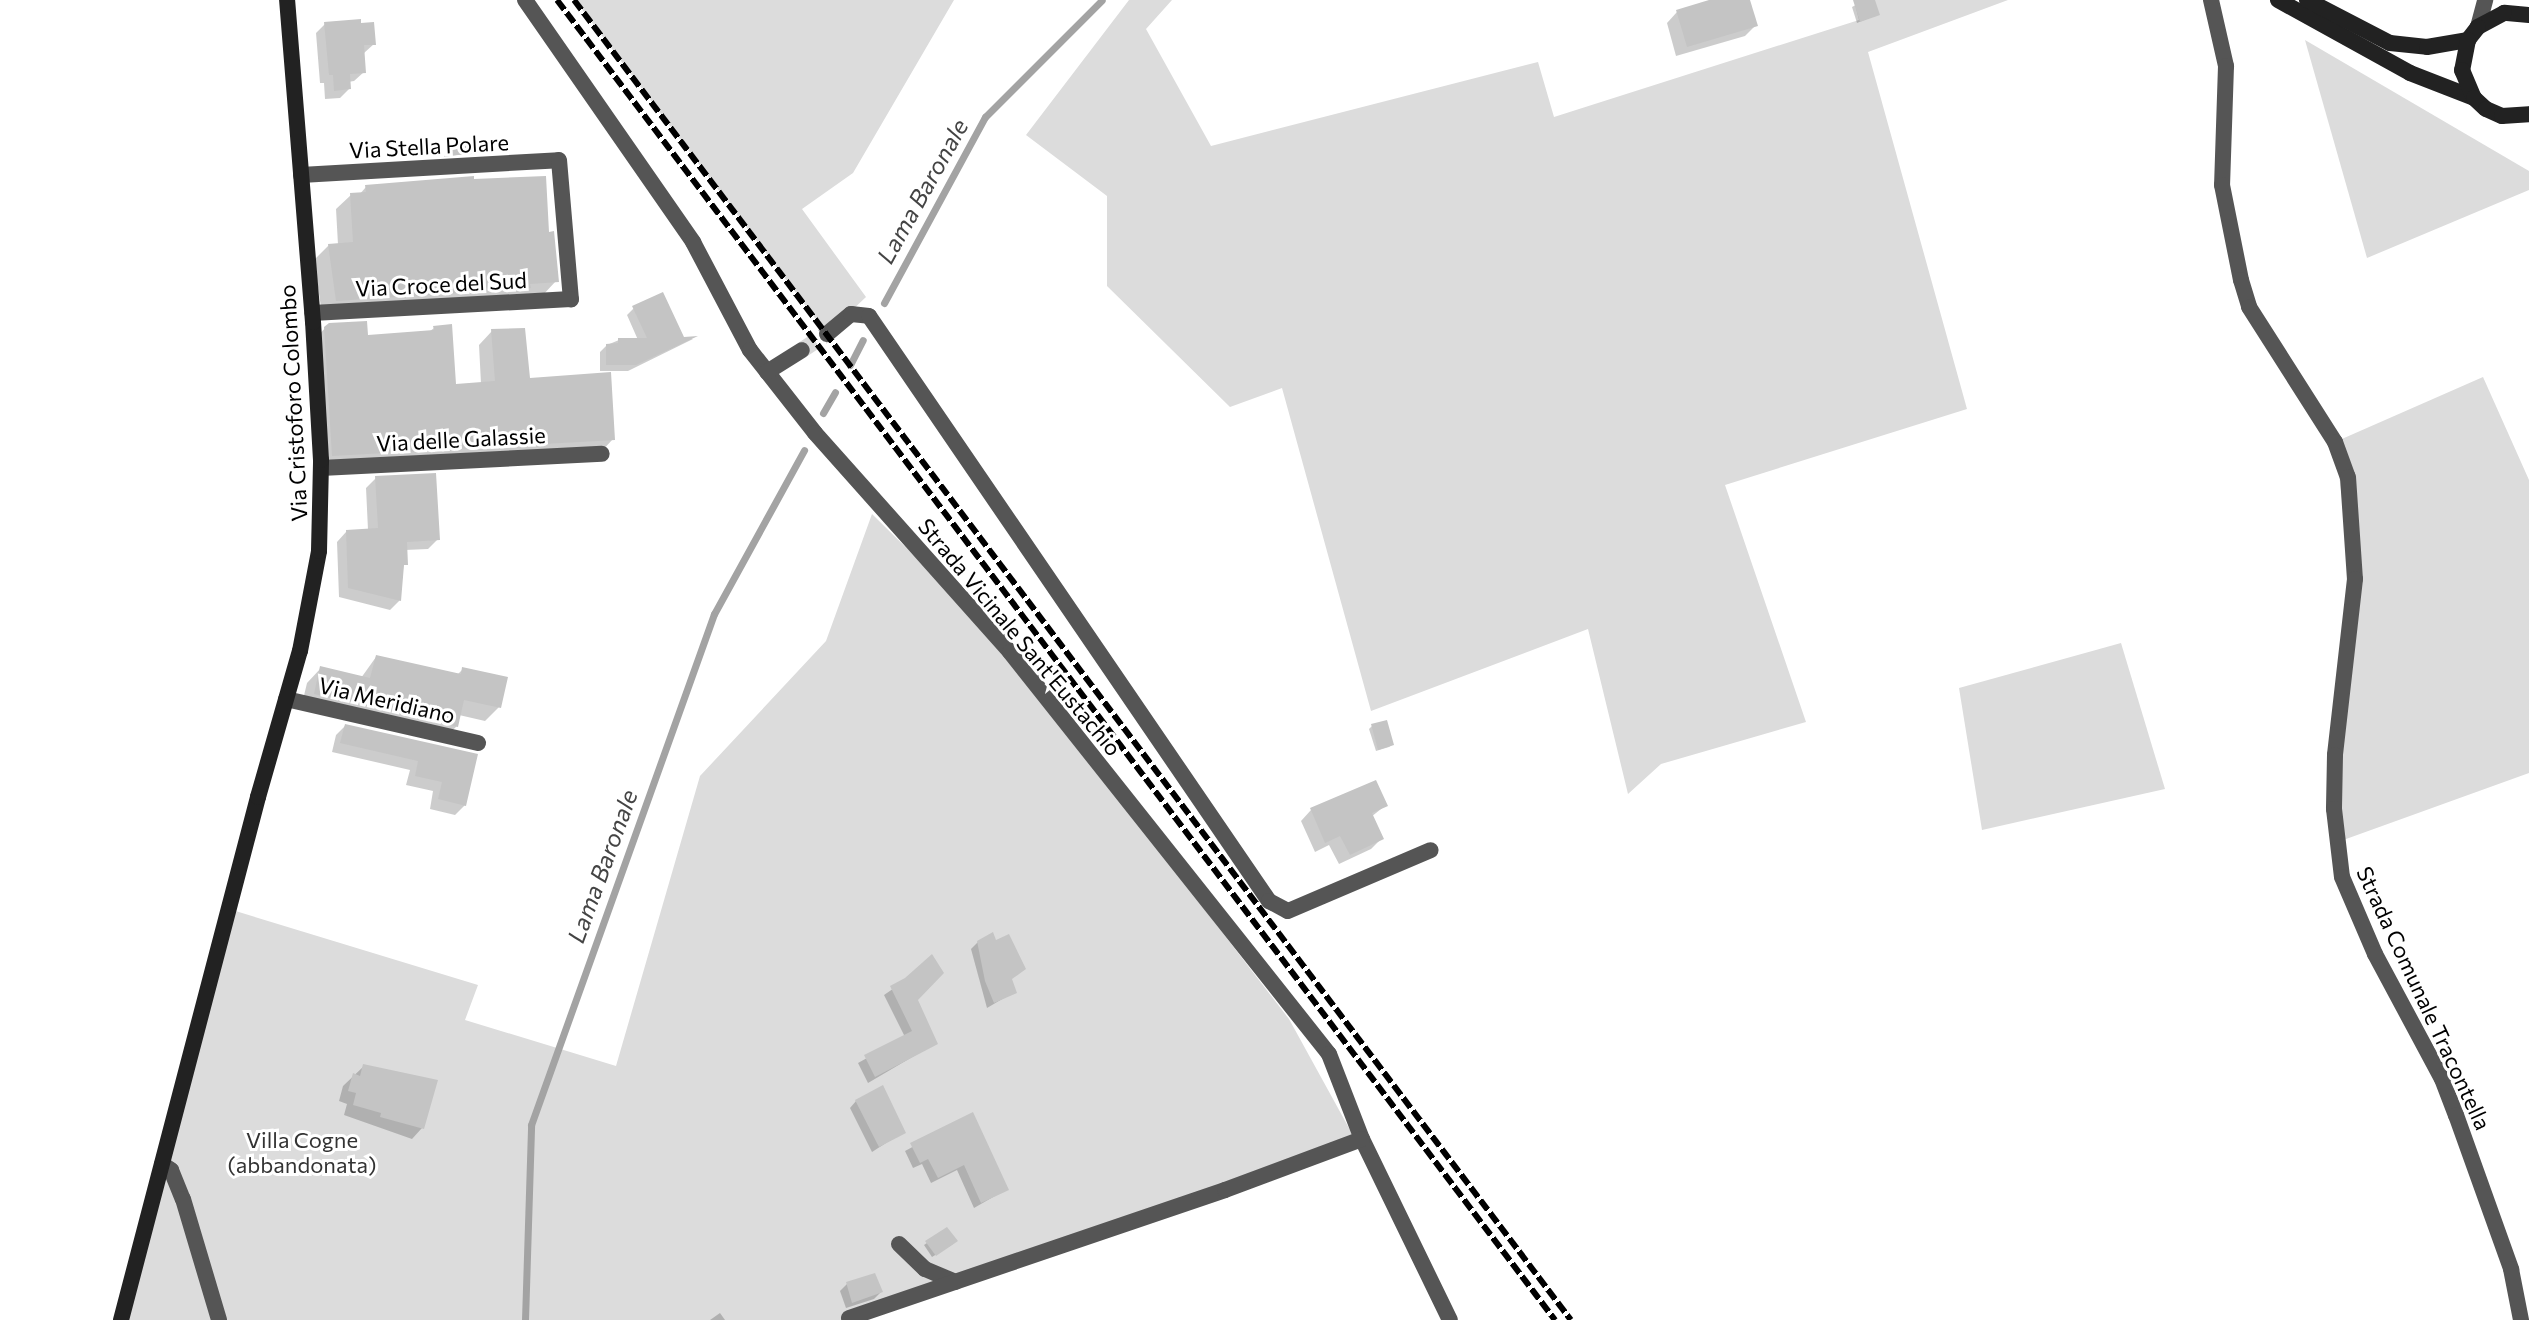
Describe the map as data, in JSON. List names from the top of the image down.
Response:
{
  "streets": {
    "main road": ["Via Cristoforo Colombo"],
    "street": [
      "Via Stella Polare",
      "Via Croce del Sud",
      "Via delle Galassie",
      "Strada Vicinale Sant'Eustachio",
      "Via Meridiano",
      "Strada Comunale Tracontella"
    ]
  },
  "crossings": [
    ["Via Stella Polare", "Via Croce del Sud"],
    ["Via Stella Polare", "Via Cristoforo Colombo"],
    ["Via Croce del Sud", "Via Cristoforo Colombo"],
    ["Via Cristoforo Colombo", "Via delle Galassie"],
    ["Via Cristoforo Colombo", "Via Meridiano"]
  ],
  "water": ["Lama Baronale"],
  "parks": ["Villa Cogne (abbandonata)"]
}
